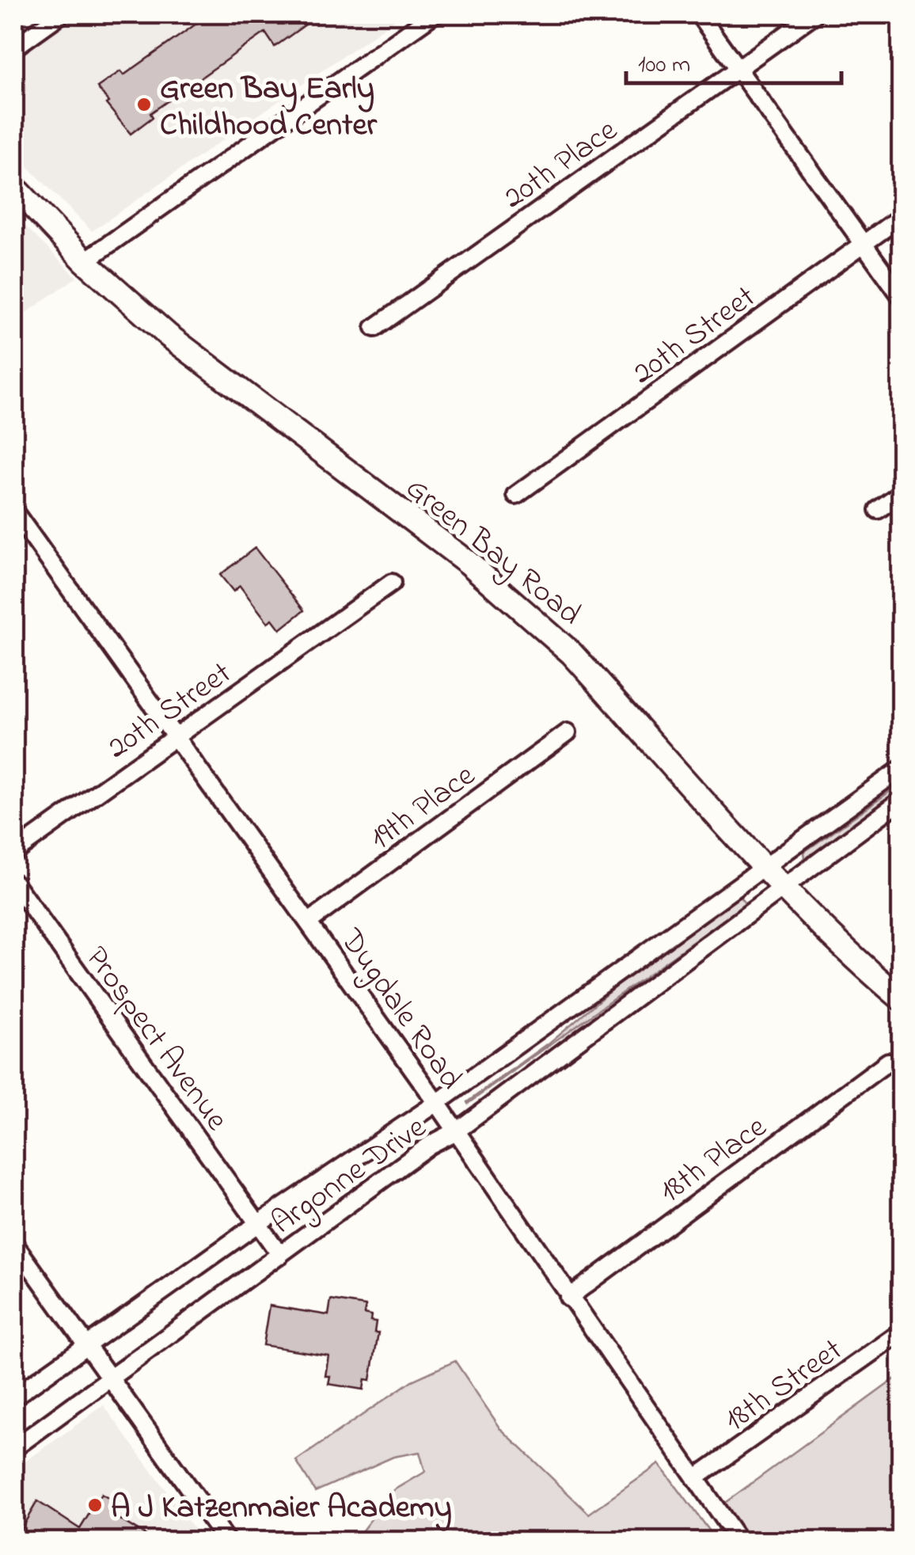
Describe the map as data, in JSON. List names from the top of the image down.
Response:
{
  "streets": {
    "main road": ["Green Bay Road"],
    "street": [
      "20th Place",
      "20th Street",
      "19th Place",
      "Dugdale Road",
      "Prospect Avenue",
      "18th Place",
      "Argonne Drive",
      "18th Street"
    ]
  },
  "crossings": [
    ["20th Street", "Dugdale Road"],
    ["Green Bay Road", "Argonne Drive"],
    ["19th Place", "Dugdale Road"],
    ["Dugdale Road", "18th Place"],
    ["Dugdale Road", "Argonne Drive"],
    ["Dugdale Road", "18th Street"],
    ["Prospect Avenue", "Argonne Drive"]
  ],
  "places": ["Green Bay Early Childhood Center", "A J Katzenmaier Academy"],
  "scale_bar": "100 m"
}
